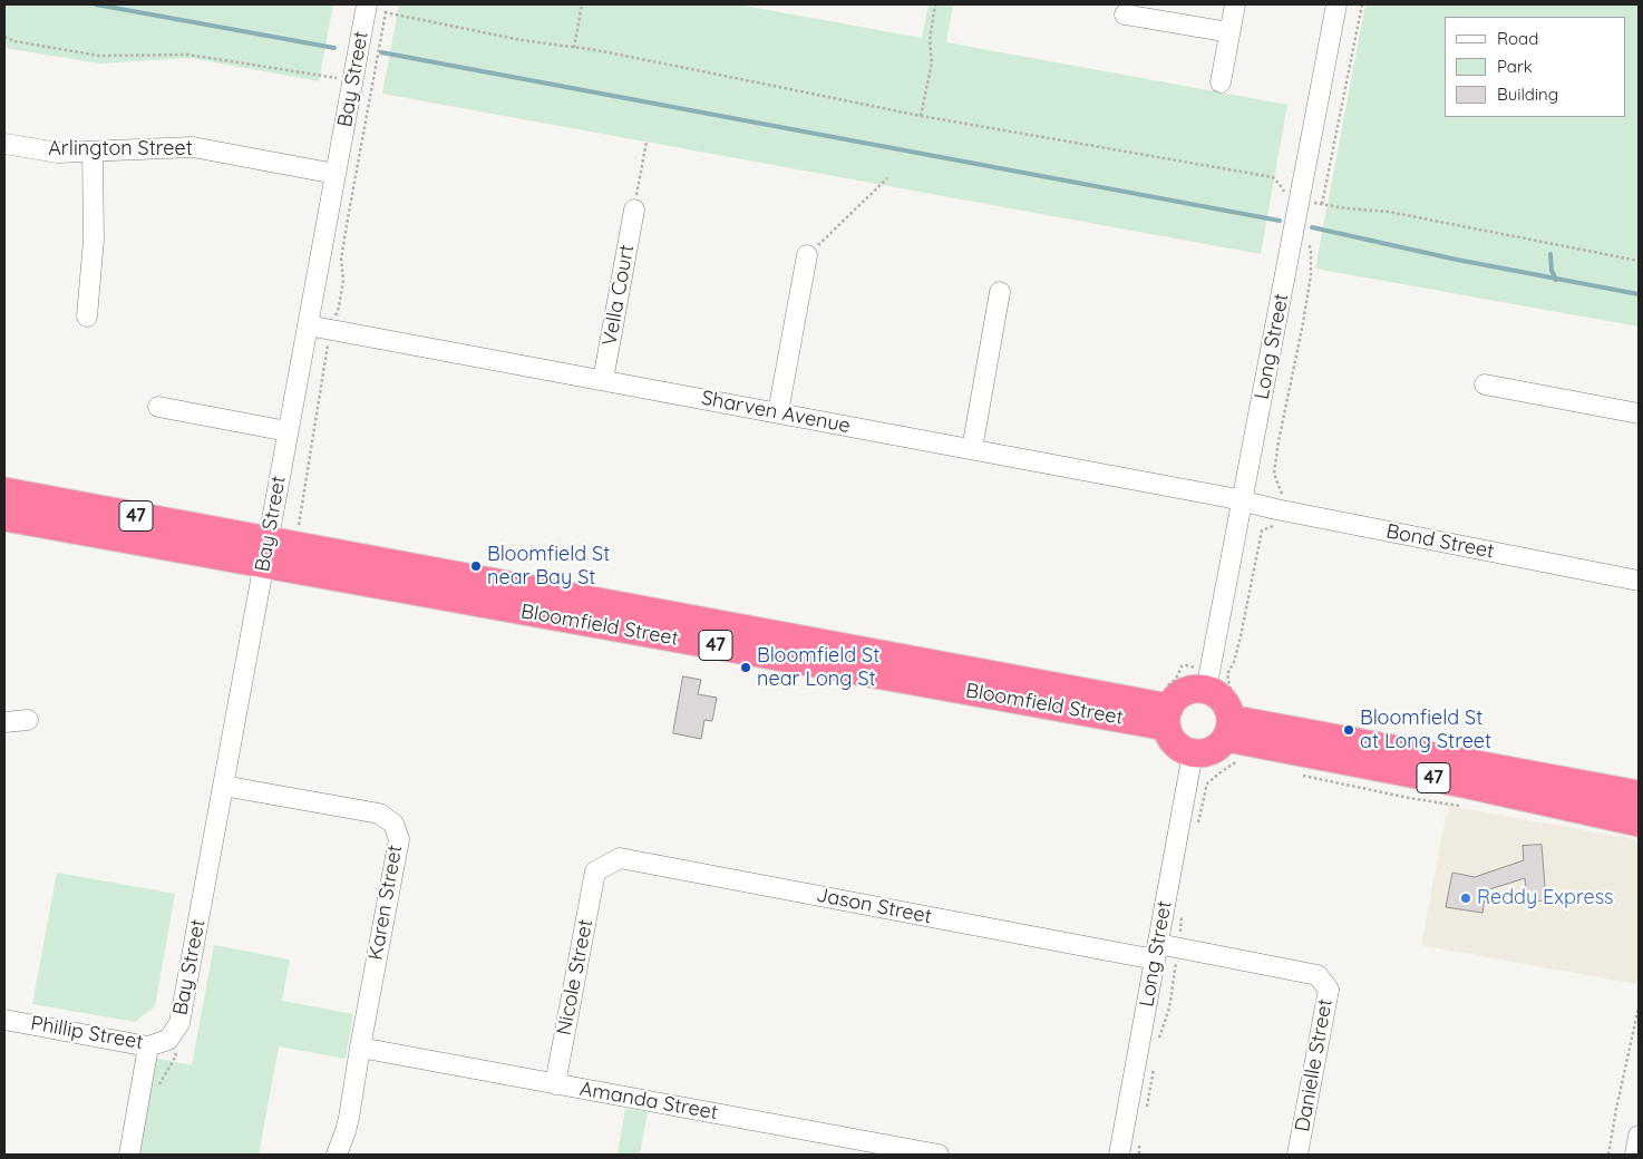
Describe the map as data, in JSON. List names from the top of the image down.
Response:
{
  "streets": {
    "highway": ["47", "Bloomfield Street"],
    "street": [
      "Bay Street",
      "Arlington Street",
      "Vella Court",
      "Long Street",
      "Sharven Avenue",
      "Bond Street",
      "Karen Street",
      "Jason Street",
      "Nicole Street",
      "Phillip Street",
      "Danielle Street",
      "Amanda Street"
    ]
  },
  "crossings": [
    ["Bay Street", "Arlington Street"],
    ["Bay Street", "Sharven Avenue"],
    ["Bay Street", "47"],
    ["Bay Street", "Bloomfield Street"],
    ["Bay Street", "Karen Street"],
    ["Bay Street", "Phillip Street"],
    ["Vella Court", "Sharven Avenue"],
    ["Long Street", "Sharven Avenue"],
    ["Long Street", "47"],
    ["Long Street", "Bond Street"],
    ["Long Street", "Bloomfield Street"],
    ["Long Street", "Jason Street"],
    ["Long Street", "Danielle Street"],
    ["Sharven Avenue", "Bond Street"],
    ["47", "Bloomfield Street"],
    ["Karen Street", "Amanda Street"],
    ["Jason Street", "Nicole Street"],
    ["Jason Street", "Danielle Street"],
    ["Nicole Street", "Amanda Street"]
  ],
  "places": [
    "Bloomfield St near Bay St",
    "Bloomfield St near Long St",
    "Bloomfield St at Long Street",
    "Reddy Express"
  ],
  "legend": ["Road", "Park", "Building"]
}
